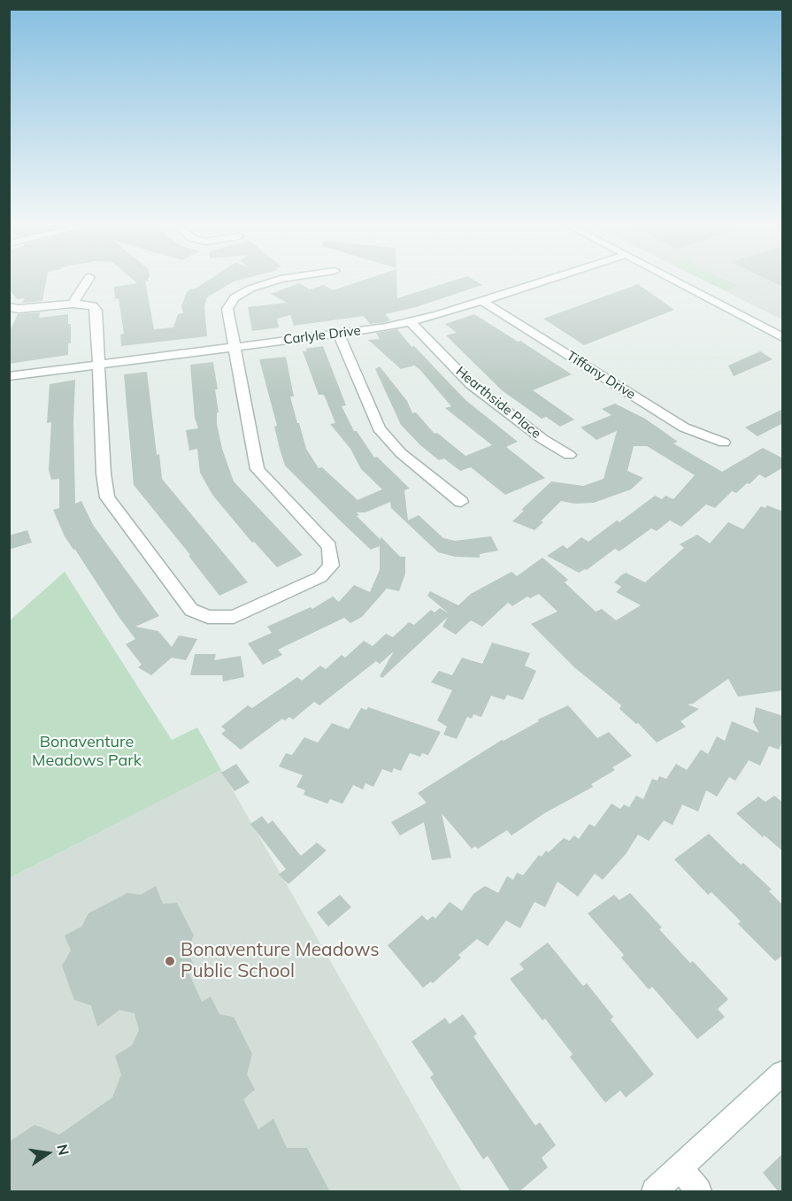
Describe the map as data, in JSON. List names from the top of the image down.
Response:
{
  "streets": {
    "street": ["Carlyle Drive", "Tiffany Drive", "Hearthside Place"]
  },
  "crossings": [
    ["Carlyle Drive", "Tiffany Drive"],
    ["Carlyle Drive", "Hearthside Place"]
  ],
  "parks": ["Bonaventure Meadows Park"],
  "places": ["Bonaventure Meadows Public School"],
  "north": "right"
}
